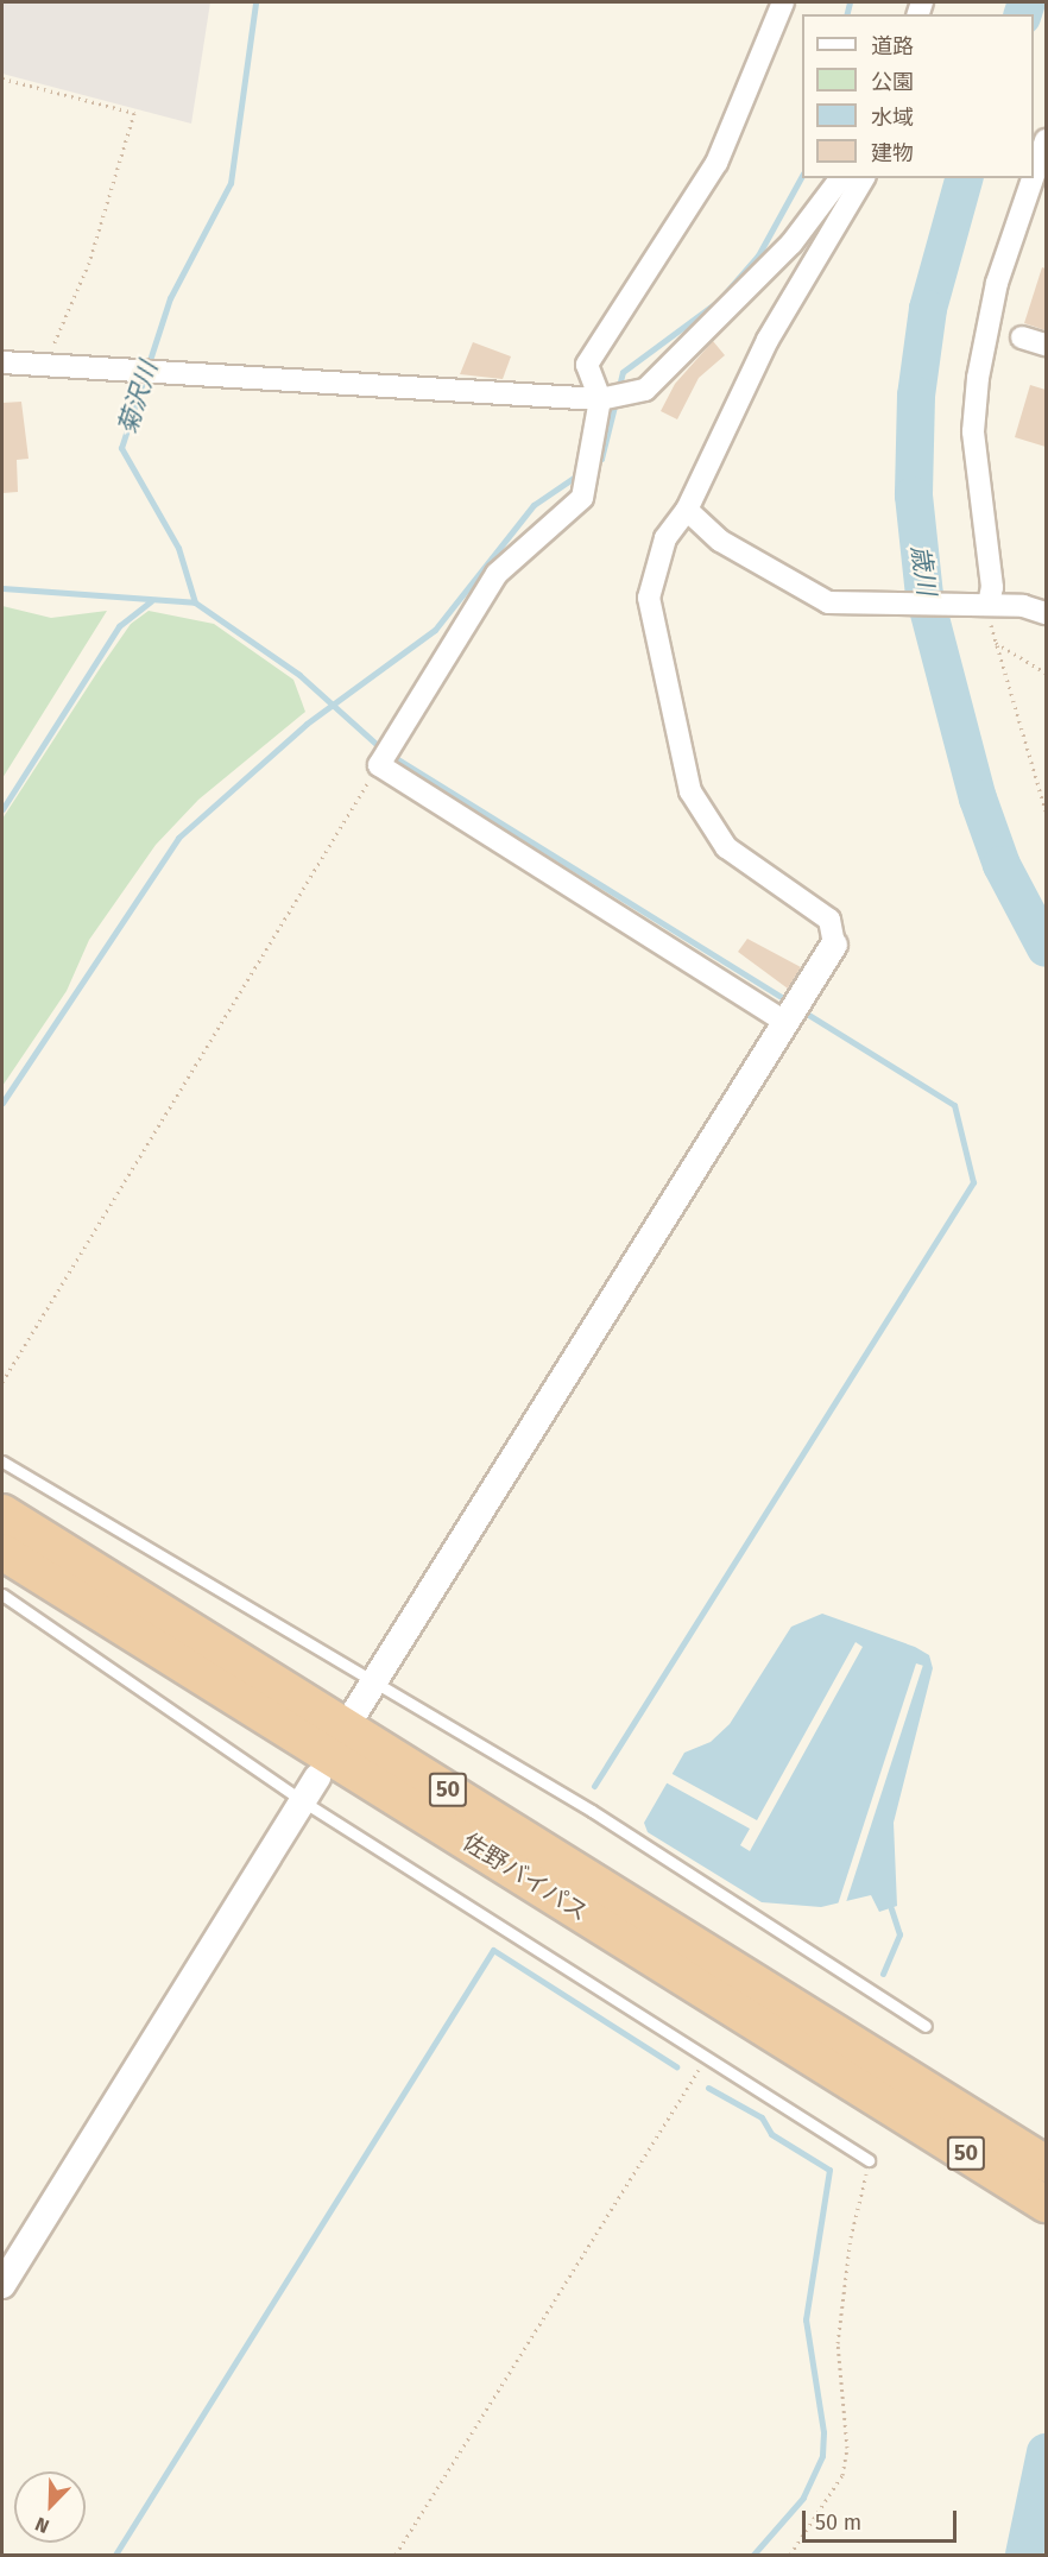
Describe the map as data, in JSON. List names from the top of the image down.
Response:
{
  "streets": {
    "highway": ["50", "佐野バイパス"]
  },
  "water": ["菊沢川", "歳川"],
  "legend": [
    "道路",
    "公園",
    "水域",
    "建物"
  ],
  "scale_bar": "50 m",
  "north": "bottom left"
}
